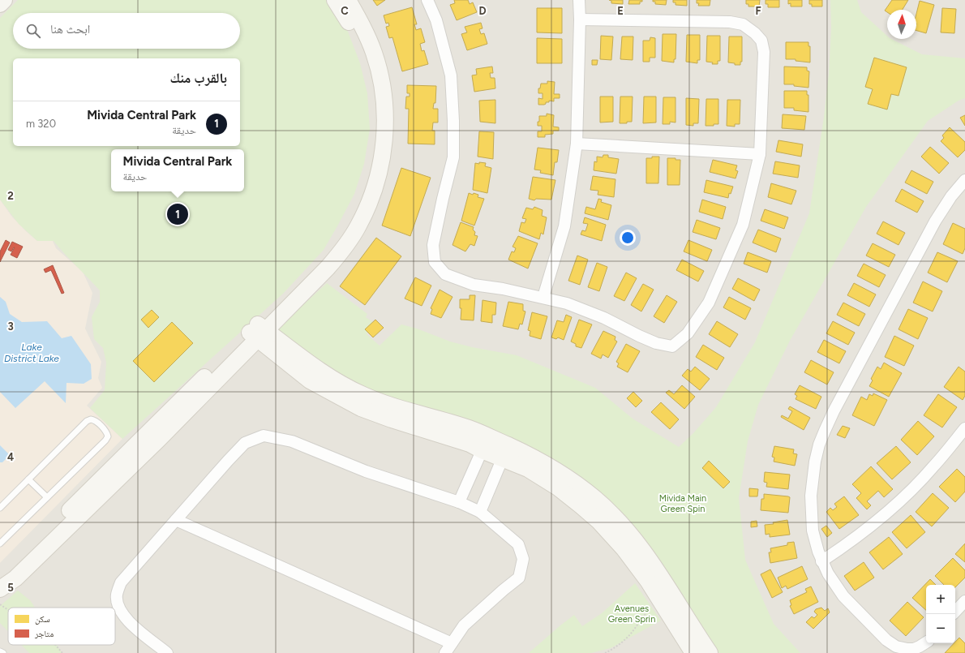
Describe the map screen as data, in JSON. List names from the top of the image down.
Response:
{
  "water": ["Lake District Lake"],
  "parks": ["Mivida Main Green Spin", "Avenues Green Sprin"],
  "legend": ["سكن", "متاجر"],
  "north": "top",
  "page": {
    "search": "ابحث هنا",
    "heading": "بالقرب منك",
    "list": [
      {
        "mark": "1",
        "name": "Mivida Central Park",
        "note": "حديقة",
        "value": "320 m"
      }
    ],
    "popup": ["Mivida Central Park", "حديقة"],
    "pins": "1",
    "map_buttons": ["+", "−"]
  },
  "grid": {
    "columns": [
      "C",
      "D",
      "E",
      "F"
    ],
    "rows": [
      "2",
      "3",
      "4",
      "5"
    ]
  }
}
